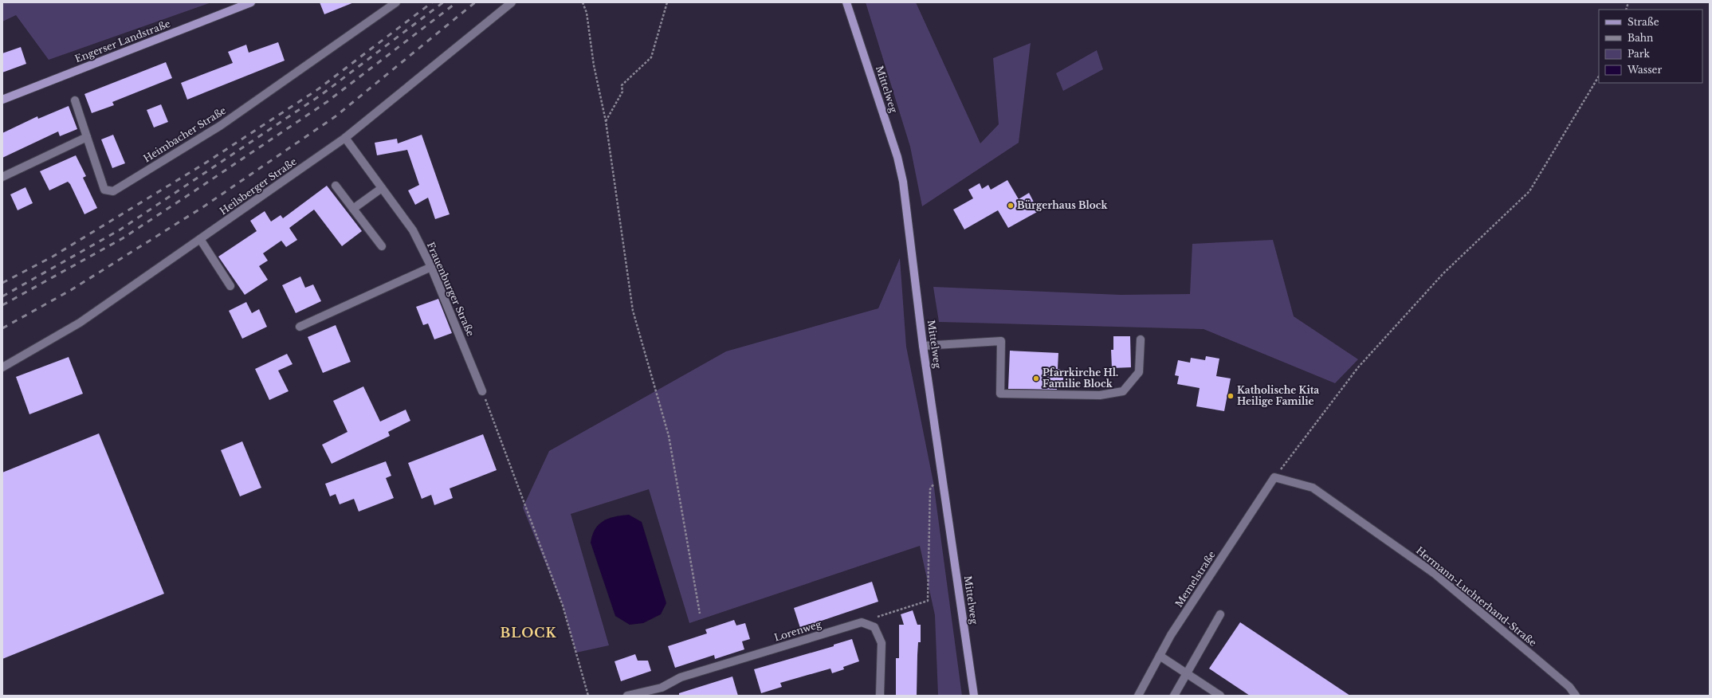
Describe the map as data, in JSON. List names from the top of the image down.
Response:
{
  "streets": {
    "main road": ["Engerser Landstraße", "Mittelweg"],
    "street": [
      "Heimbacher Straße",
      "Heilsberger Straße",
      "Frauenburger Straße",
      "Memelstraße",
      "Hermann-Luchterhand-Straße",
      "Lorenweg"
    ]
  },
  "crossings": [
    ["Heilsberger Straße", "Frauenburger Straße"],
    ["Memelstraße", "Hermann-Luchterhand-Straße"]
  ],
  "districts": ["BLOCK"],
  "places": ["Bürgerhaus Block", "Pfarrkirche Hl. Familie Block", "Katholische Kita Heilige Familie"],
  "legend": [
    "Straße",
    "Bahn",
    "Park",
    "Wasser"
  ]
}
